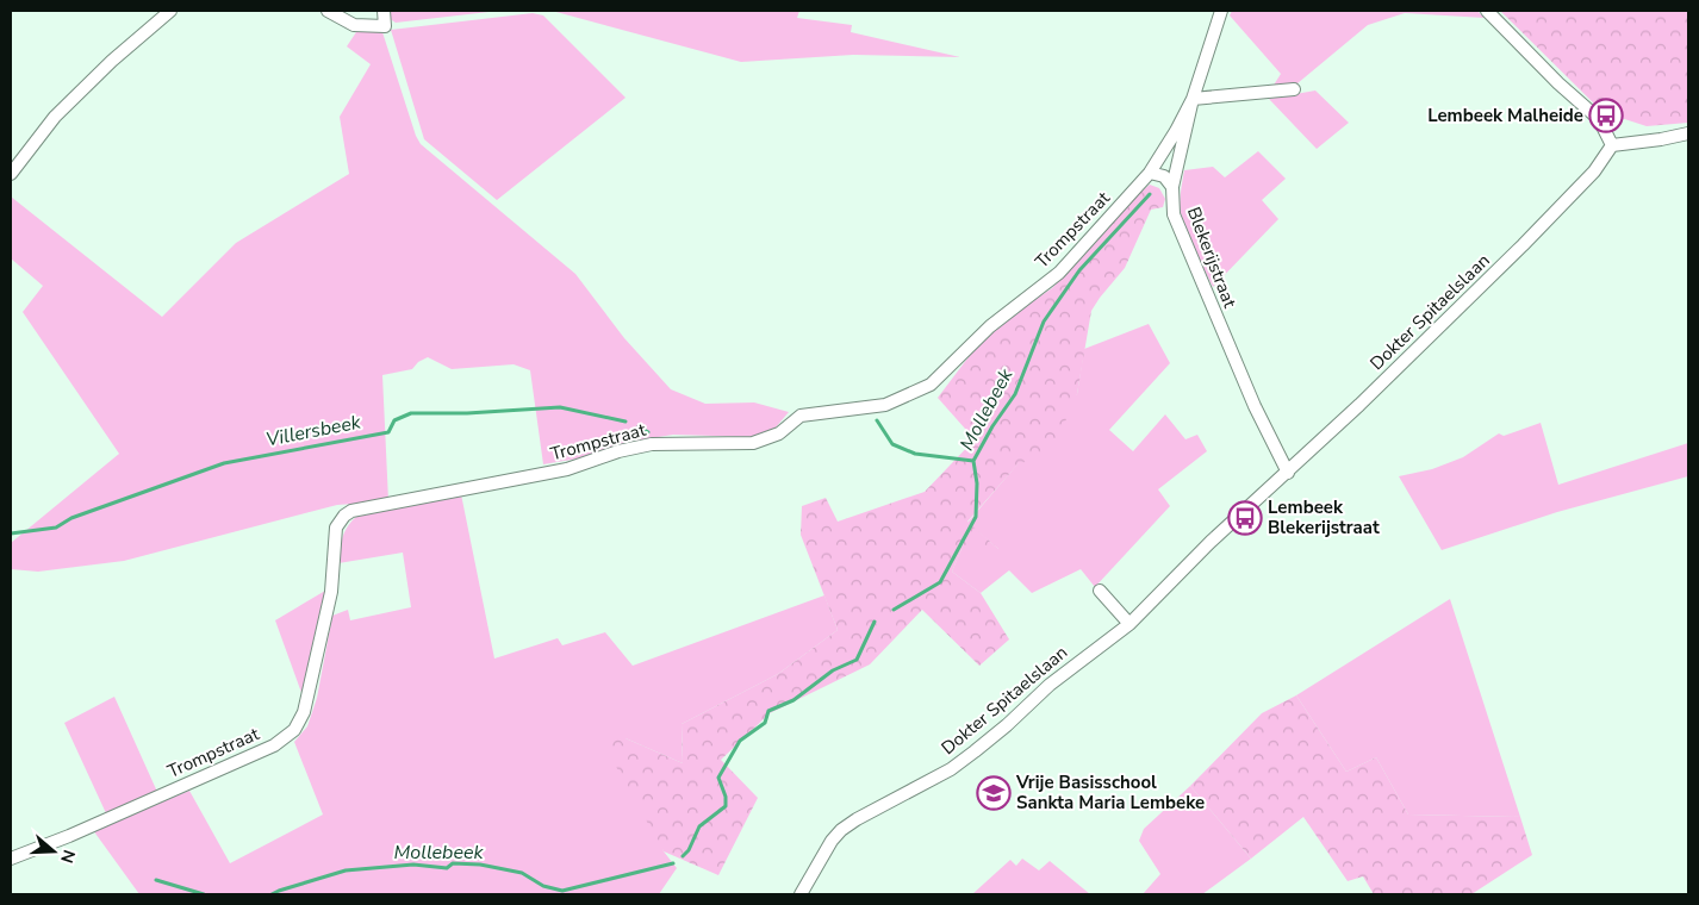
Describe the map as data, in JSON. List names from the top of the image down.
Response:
{
  "streets": {
    "street": ["Trompstraat", "Blekerijstraat", "Dokter Spitaelslaan"]
  },
  "crossings": [
    ["Trompstraat", "Blekerijstraat"],
    ["Blekerijstraat", "Dokter Spitaelslaan"]
  ],
  "water": ["Mollebeek", "Villersbeek"],
  "places": {
    "bus stop": ["Lembeek Malheide", "Lembeek Blekerijstraat"],
    "school or university": ["Vrije Basisschool Sankta Maria Lembeke"]
  },
  "north": "right"
}
